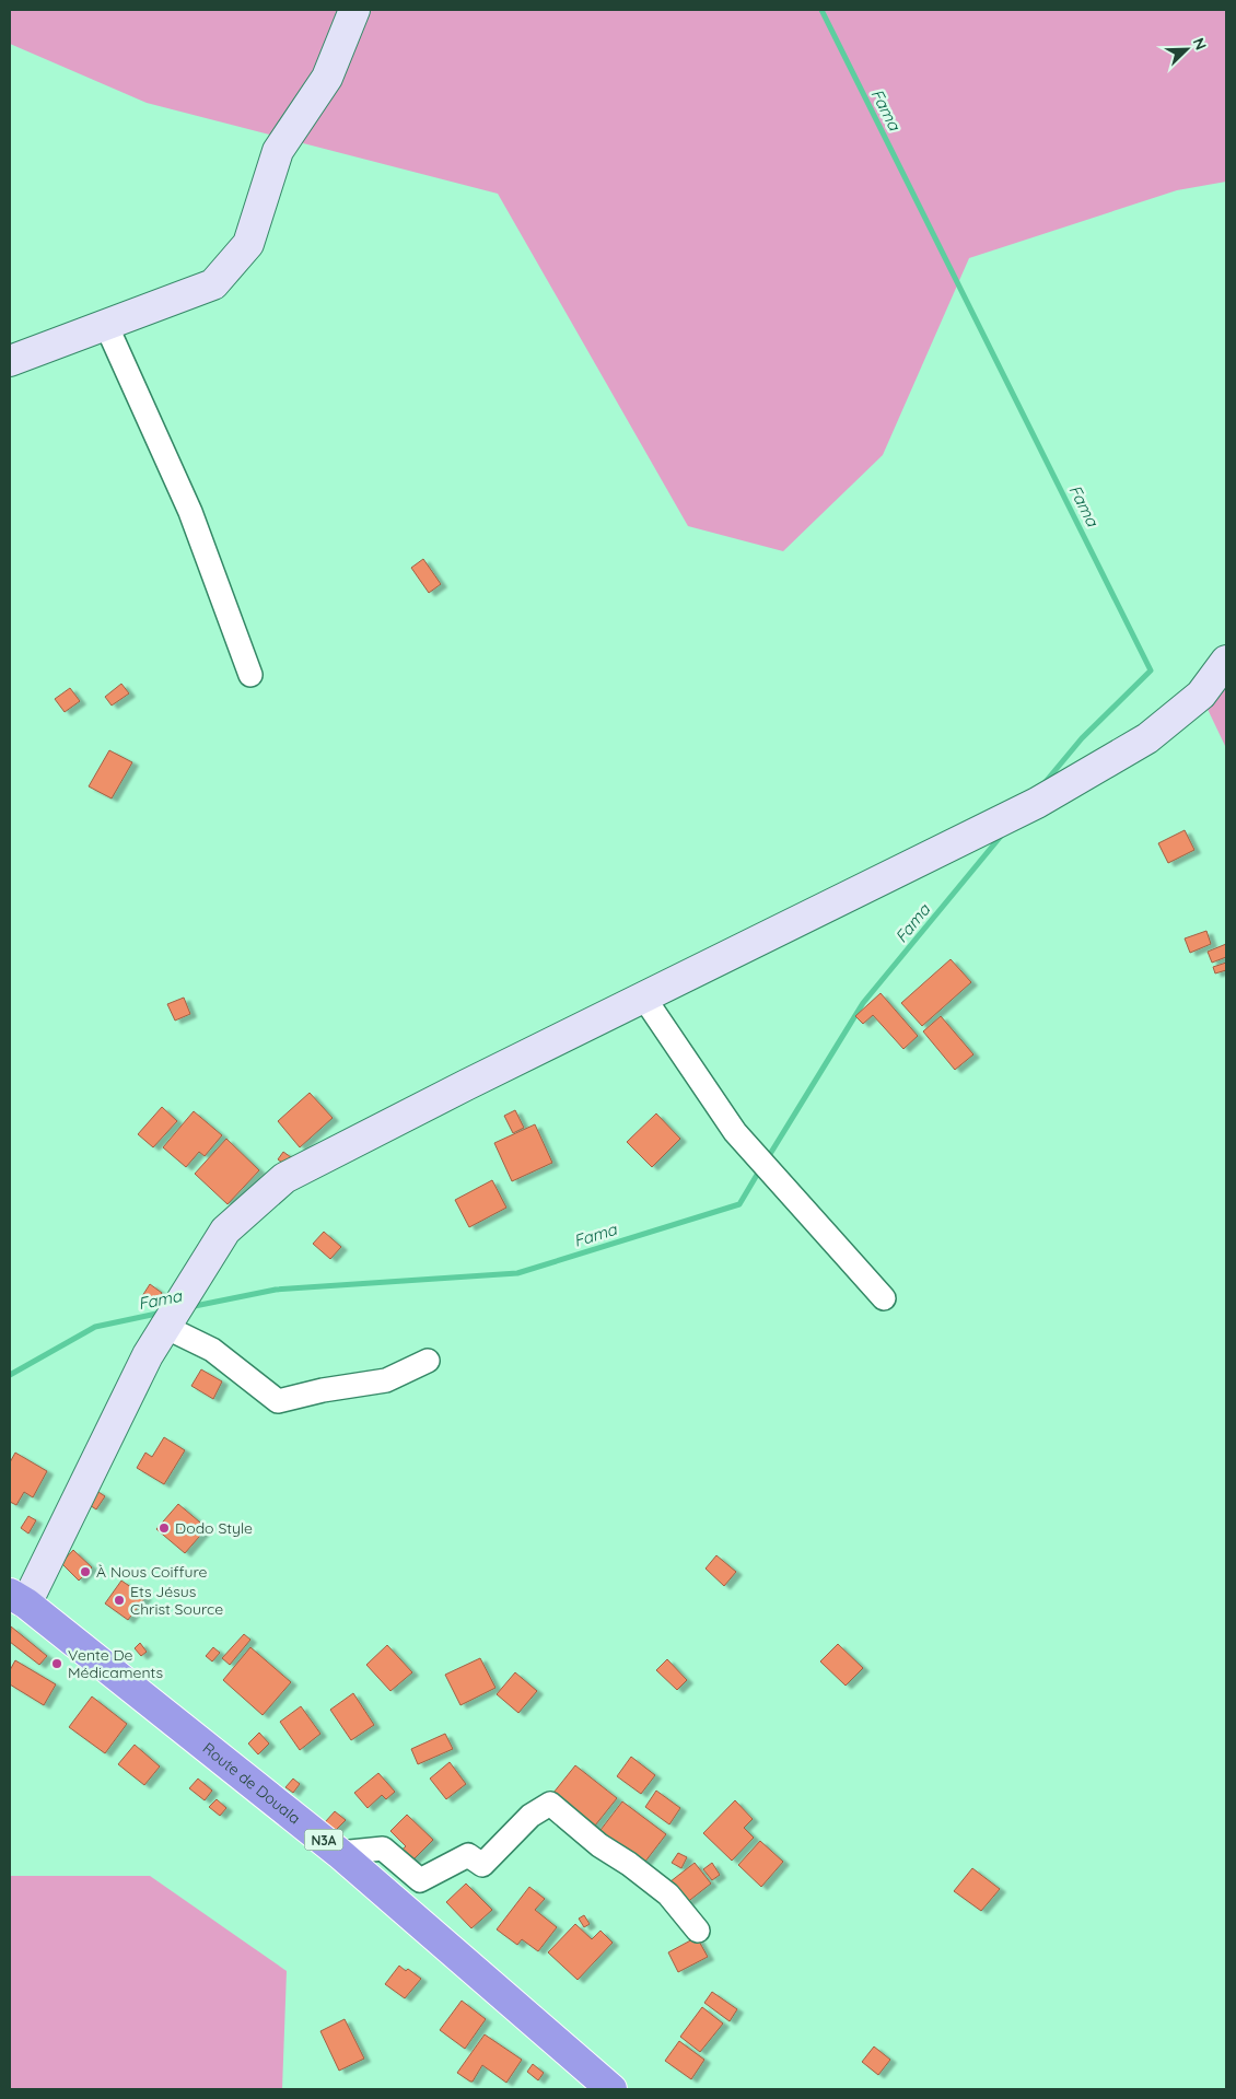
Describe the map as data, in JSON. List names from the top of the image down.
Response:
{
  "streets": {
    "highway": ["Route de Douala", "N3A"]
  },
  "water": ["Fama"],
  "places": [
    "Dodo Style",
    "À Nous Coiffure",
    "Ets Jésus Christ Source",
    "Vente De Médicaments"
  ],
  "north": "top right"
}
